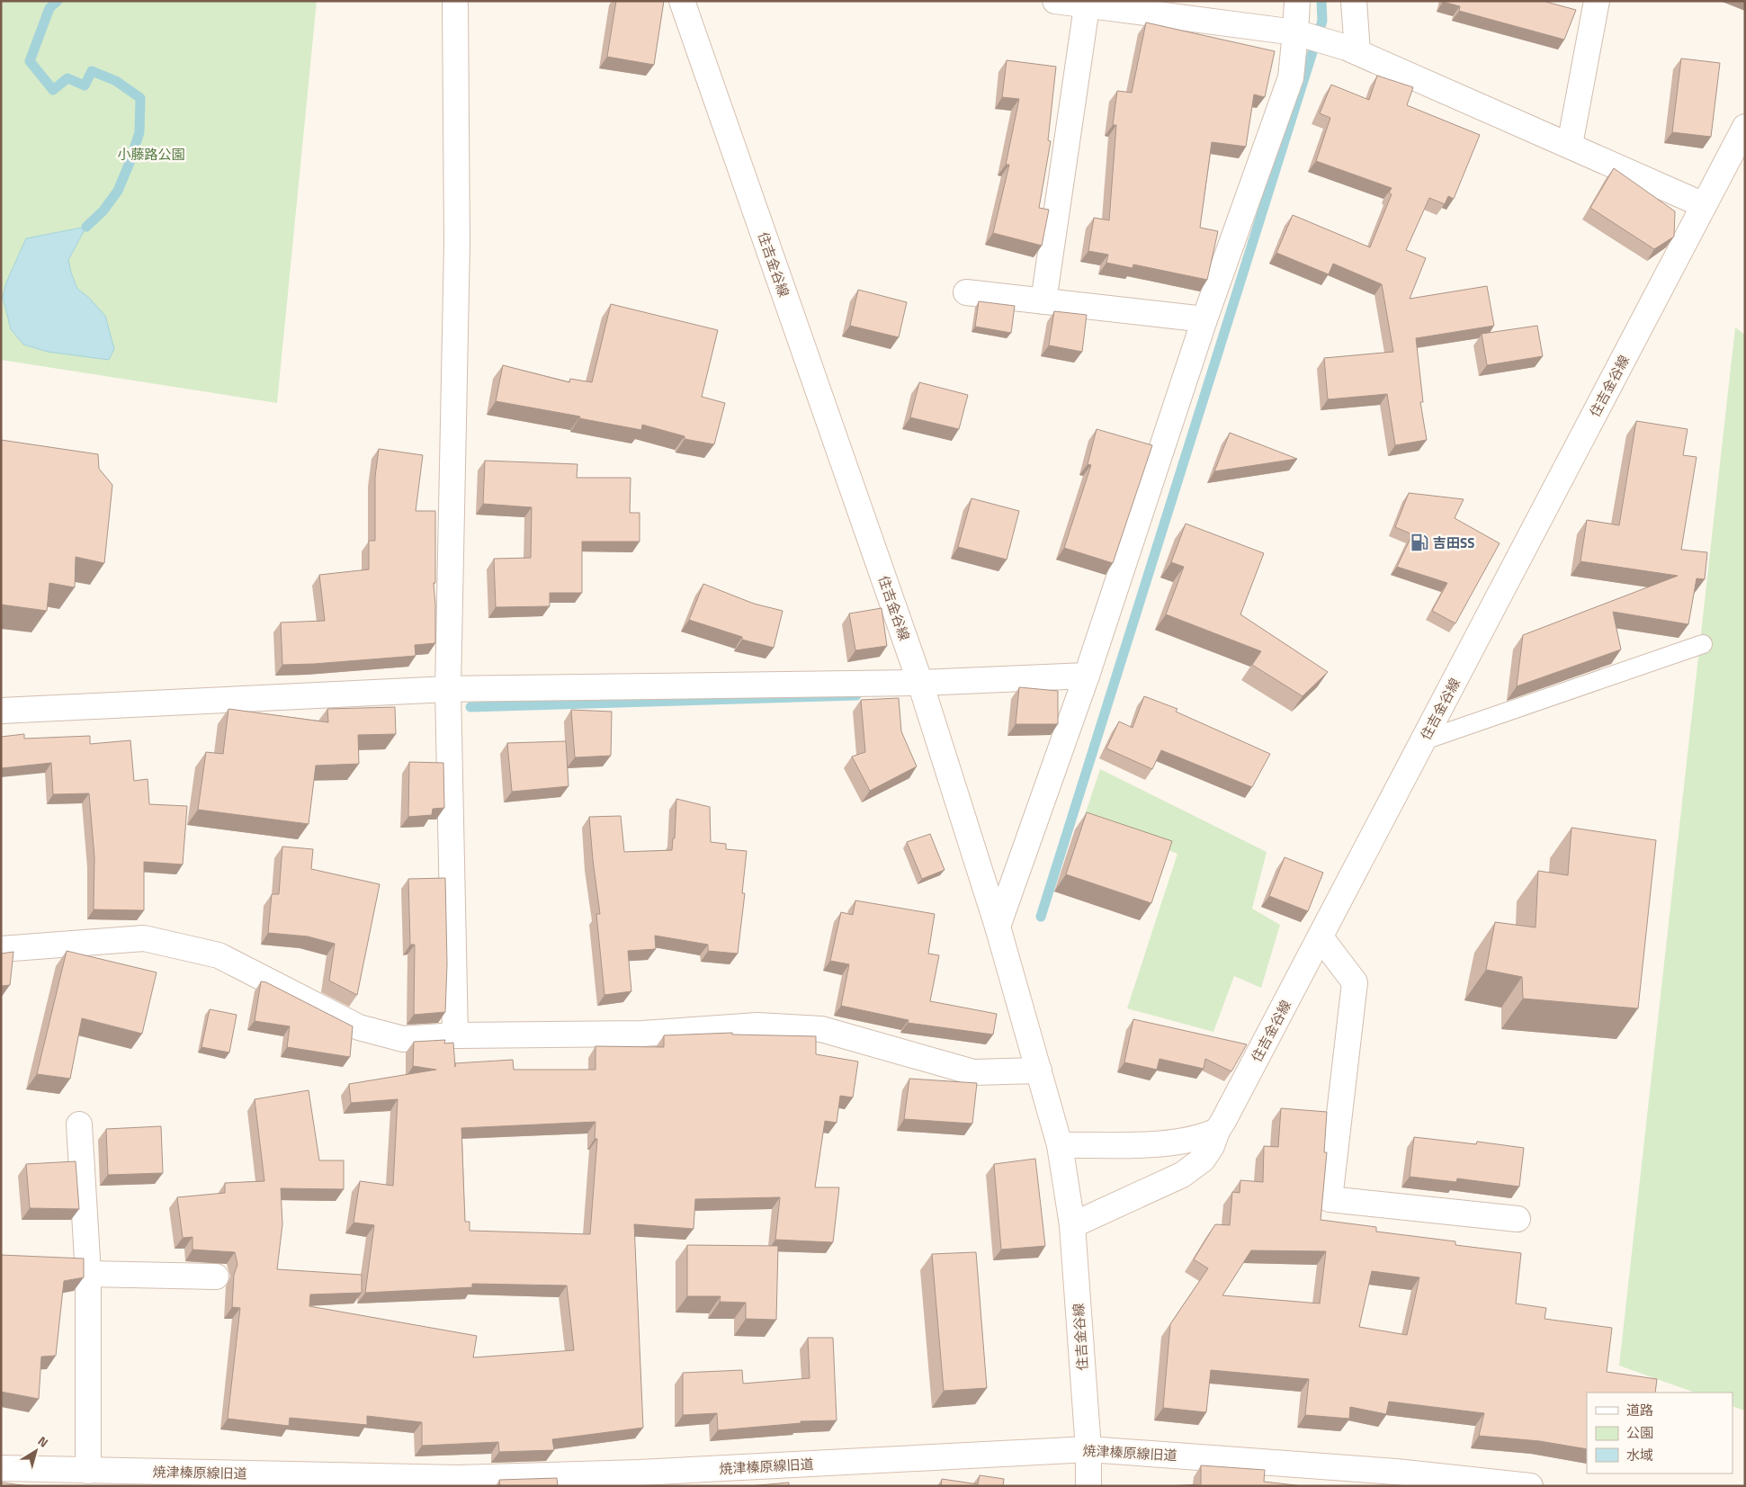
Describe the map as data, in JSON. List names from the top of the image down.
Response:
{
  "streets": {
    "street": ["住吉金谷線", "焼津榛原線旧道"]
  },
  "crossings": [
    ["住吉金谷線", "焼津榛原線旧道"]
  ],
  "parks": ["小藤路公園"],
  "places": {
    "fuel station": ["吉田SS"]
  },
  "legend": ["道路", "公園", "水域"],
  "north": "top right"
}
